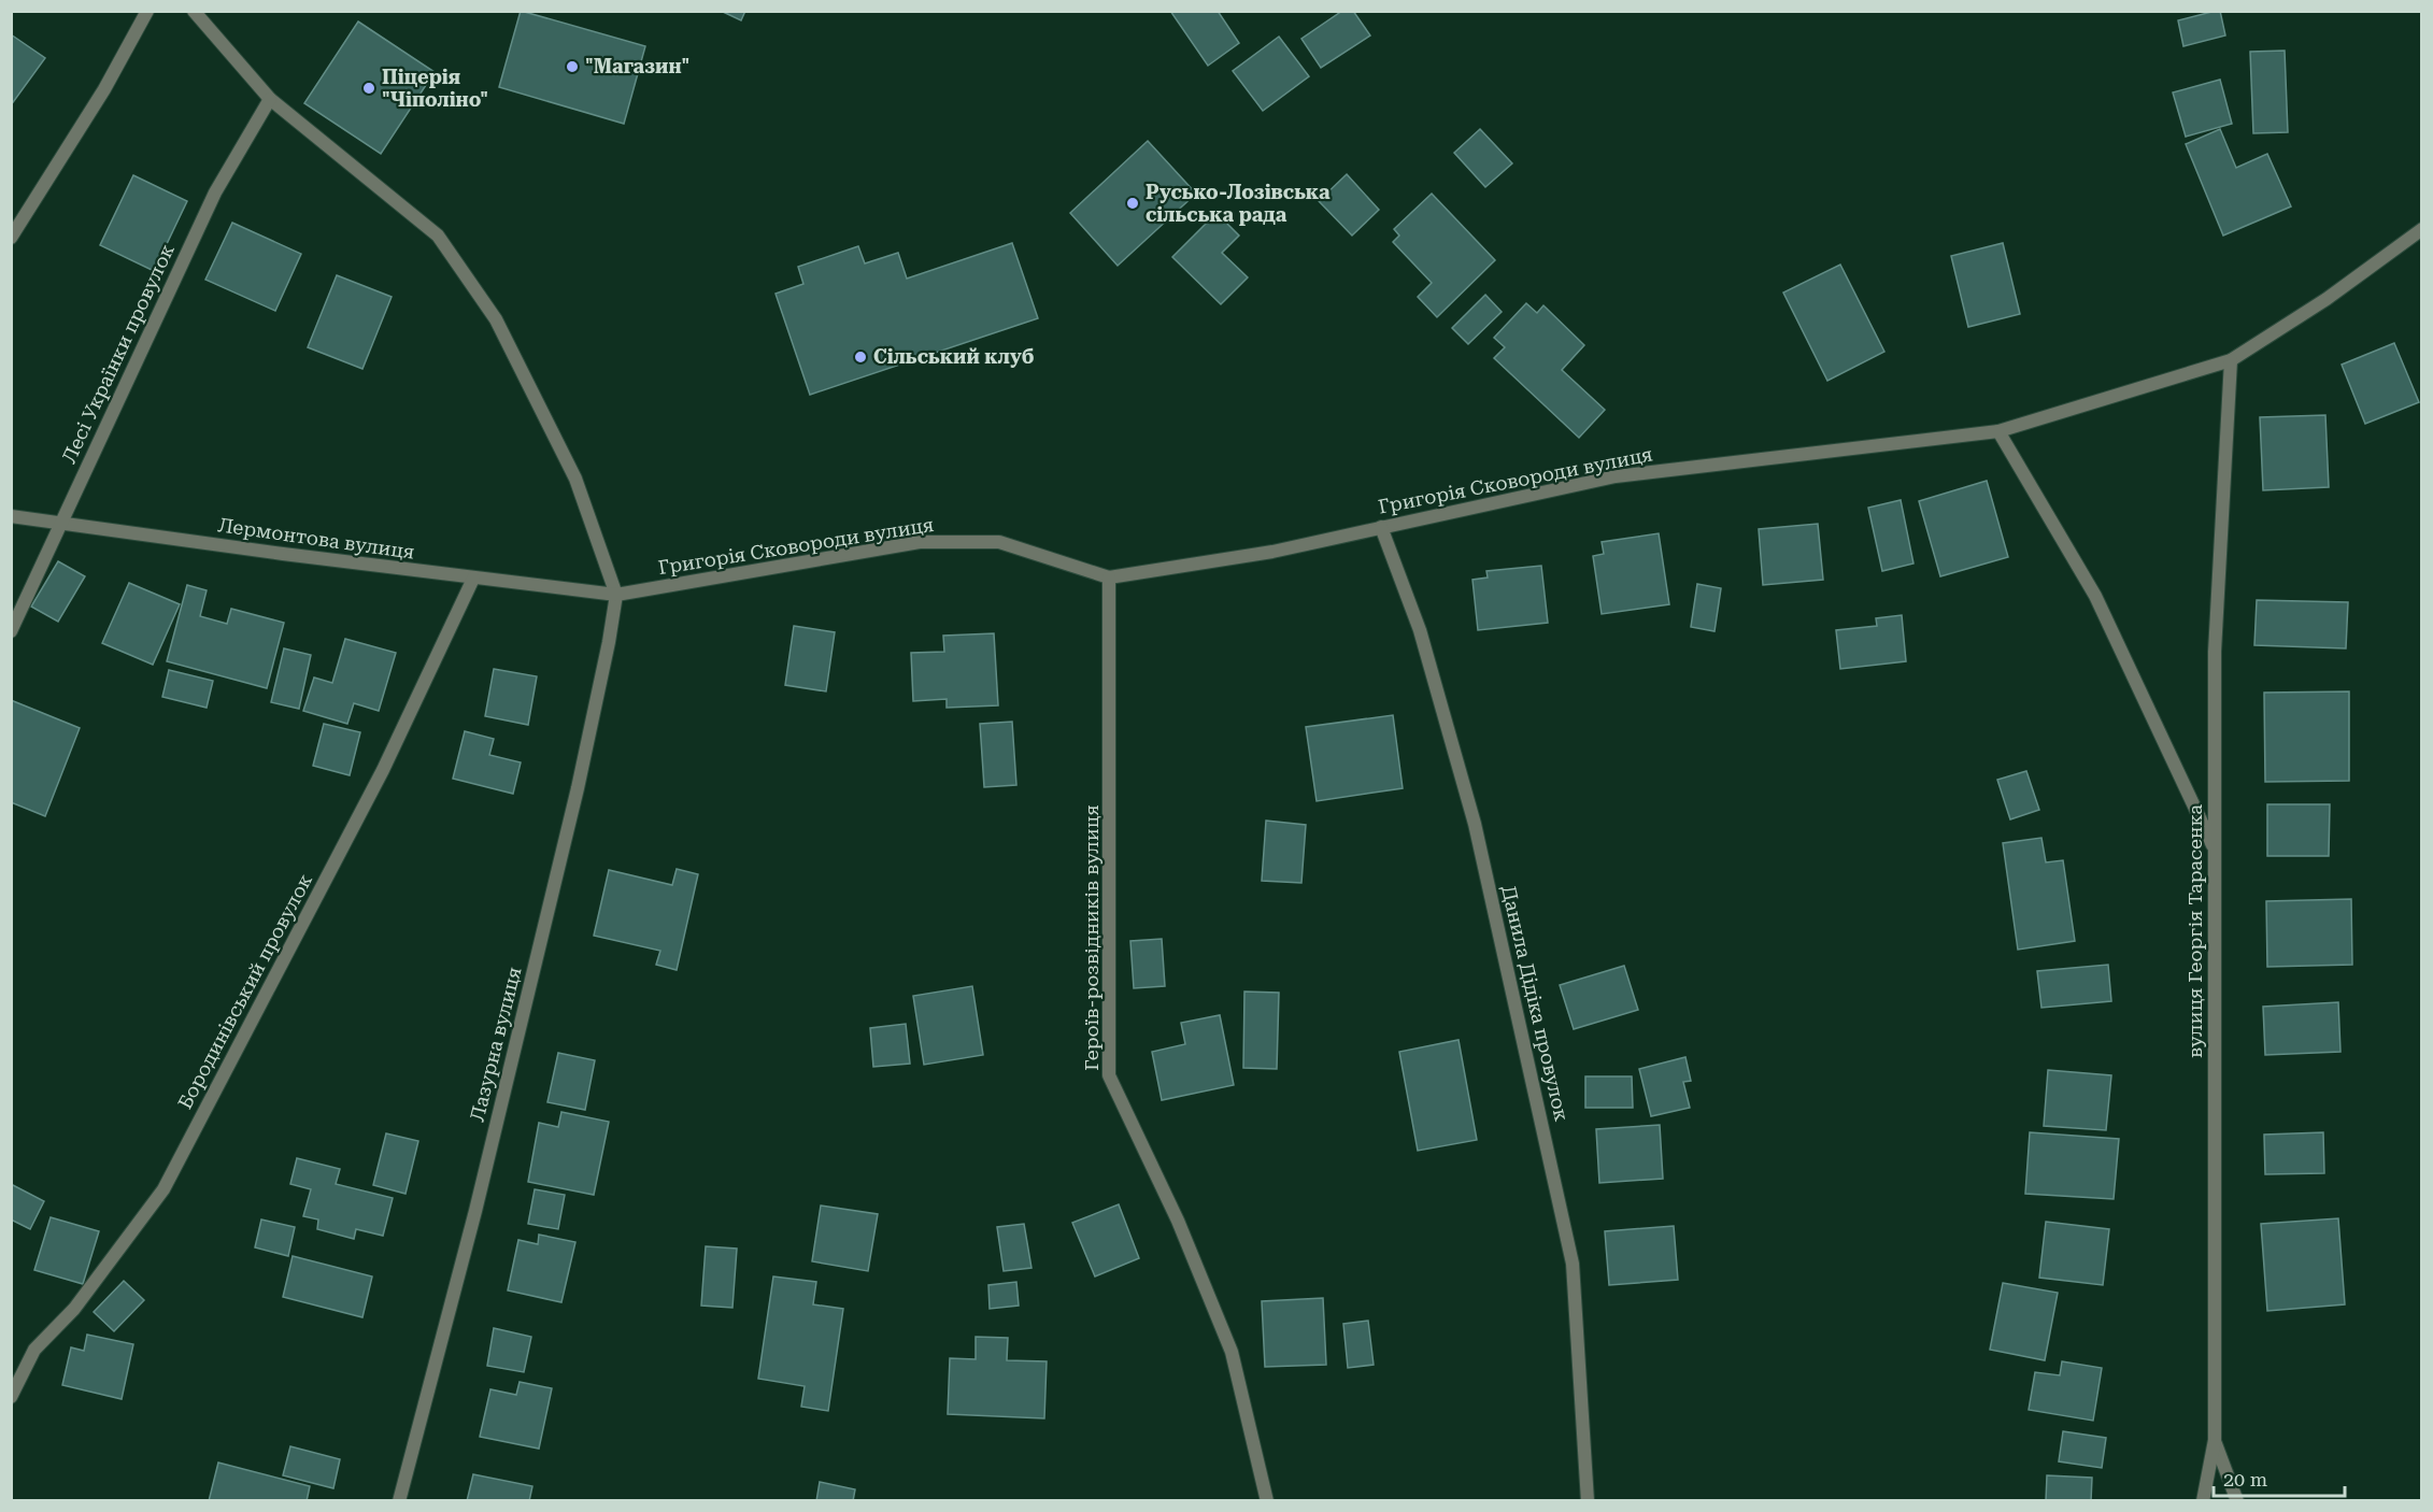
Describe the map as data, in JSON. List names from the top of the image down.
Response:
{
  "streets": {
    "street": [
      "Лесі Українки провулок",
      "Григорія Сковороди вулиця",
      "Лермонтова вулиця",
      "вулиця Георгія Тарасенка",
      "Героїв-розвідників вулиця",
      "Бородинівський провулок",
      "Данила Дідіка провулок",
      "Лазурна вулиця"
    ]
  },
  "crossings": [
    ["Лесі Українки провулок", "Лермонтова вулиця"],
    ["Григорія Сковороди вулиця", "Лермонтова вулиця"],
    ["Григорія Сковороди вулиця", "вулиця Георгія Тарасенка"],
    ["Григорія Сковороди вулиця", "Героїв-розвідників вулиця"],
    ["Григорія Сковороди вулиця", "Данила Дідіка провулок"],
    ["Григорія Сковороди вулиця", "Лазурна вулиця"],
    ["Лермонтова вулиця", "Бородинівський провулок"],
    ["Лермонтова вулиця", "Лазурна вулиця"]
  ],
  "places": [
    "\"Магазин\"",
    "Піцерія \"Чіполіно\"",
    "Русько-Лозівська сільська рада",
    "Сільський клуб"
  ],
  "scale_bar": "20 m"
}
